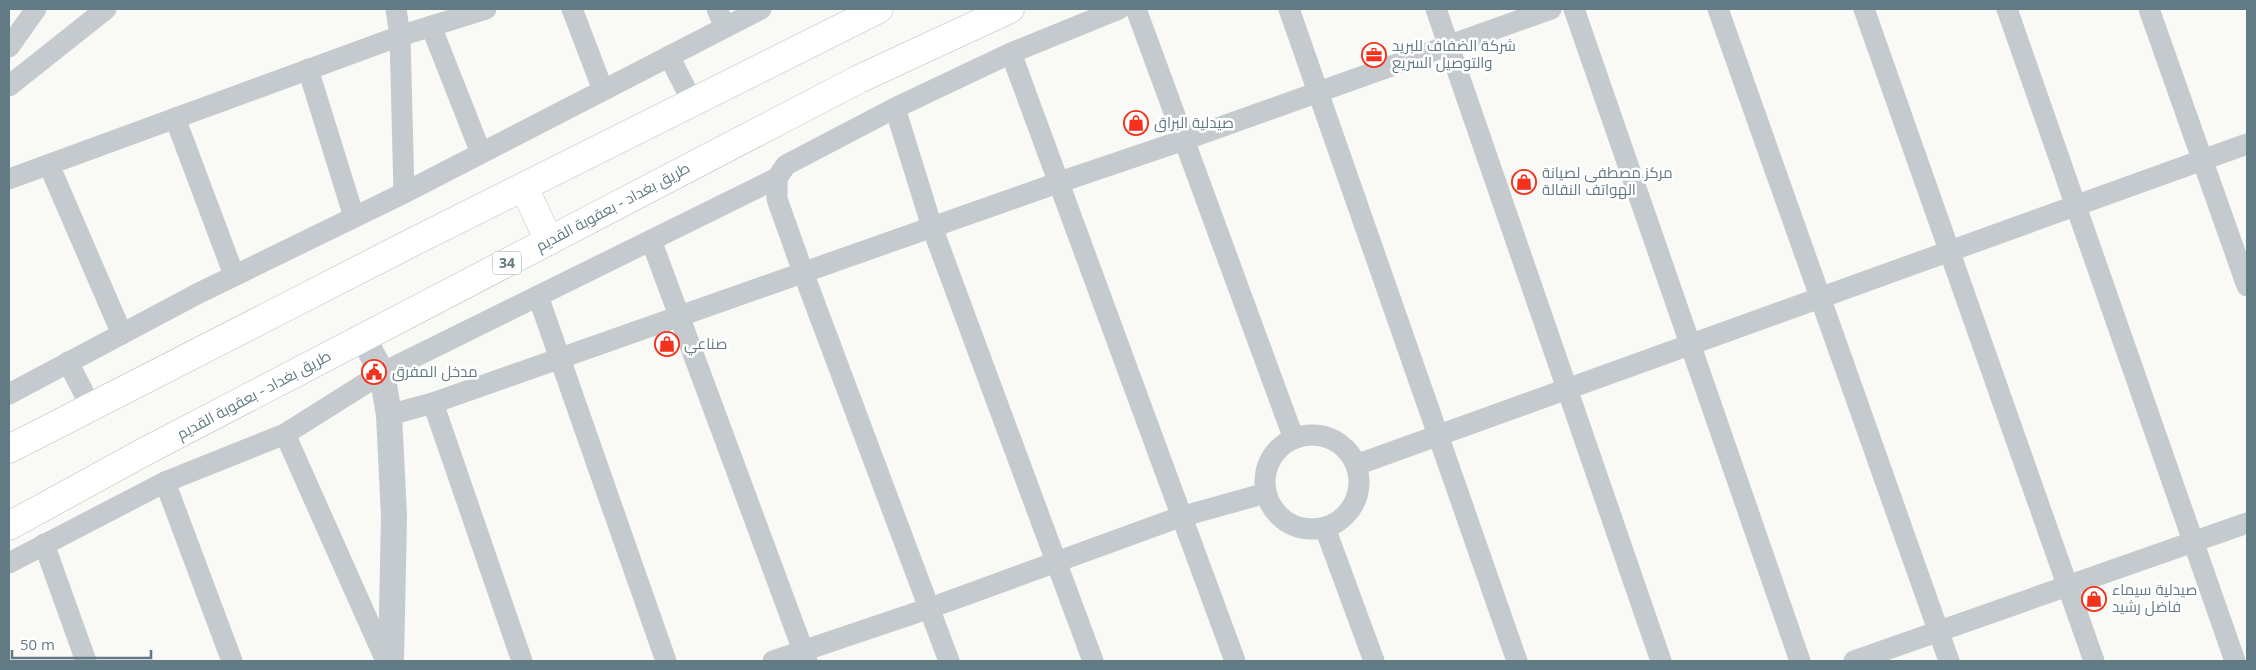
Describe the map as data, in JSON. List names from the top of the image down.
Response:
{
  "streets": {
    "highway": ["طريق بغداد - بعقوبة القديم", "34"]
  },
  "places": {
    "office": ["شركة الضفاف للبريد والتوصيل السريع"],
    "shop": [
      "صيدلية البراق",
      "مركز مصطفى لصيانة الهواتف النقالة",
      "صناعي",
      "صيدلية سيماء فاضل رشيد"
    ],
    "public building": ["مدخل المفرق"]
  },
  "scale_bar": "50 m"
}
